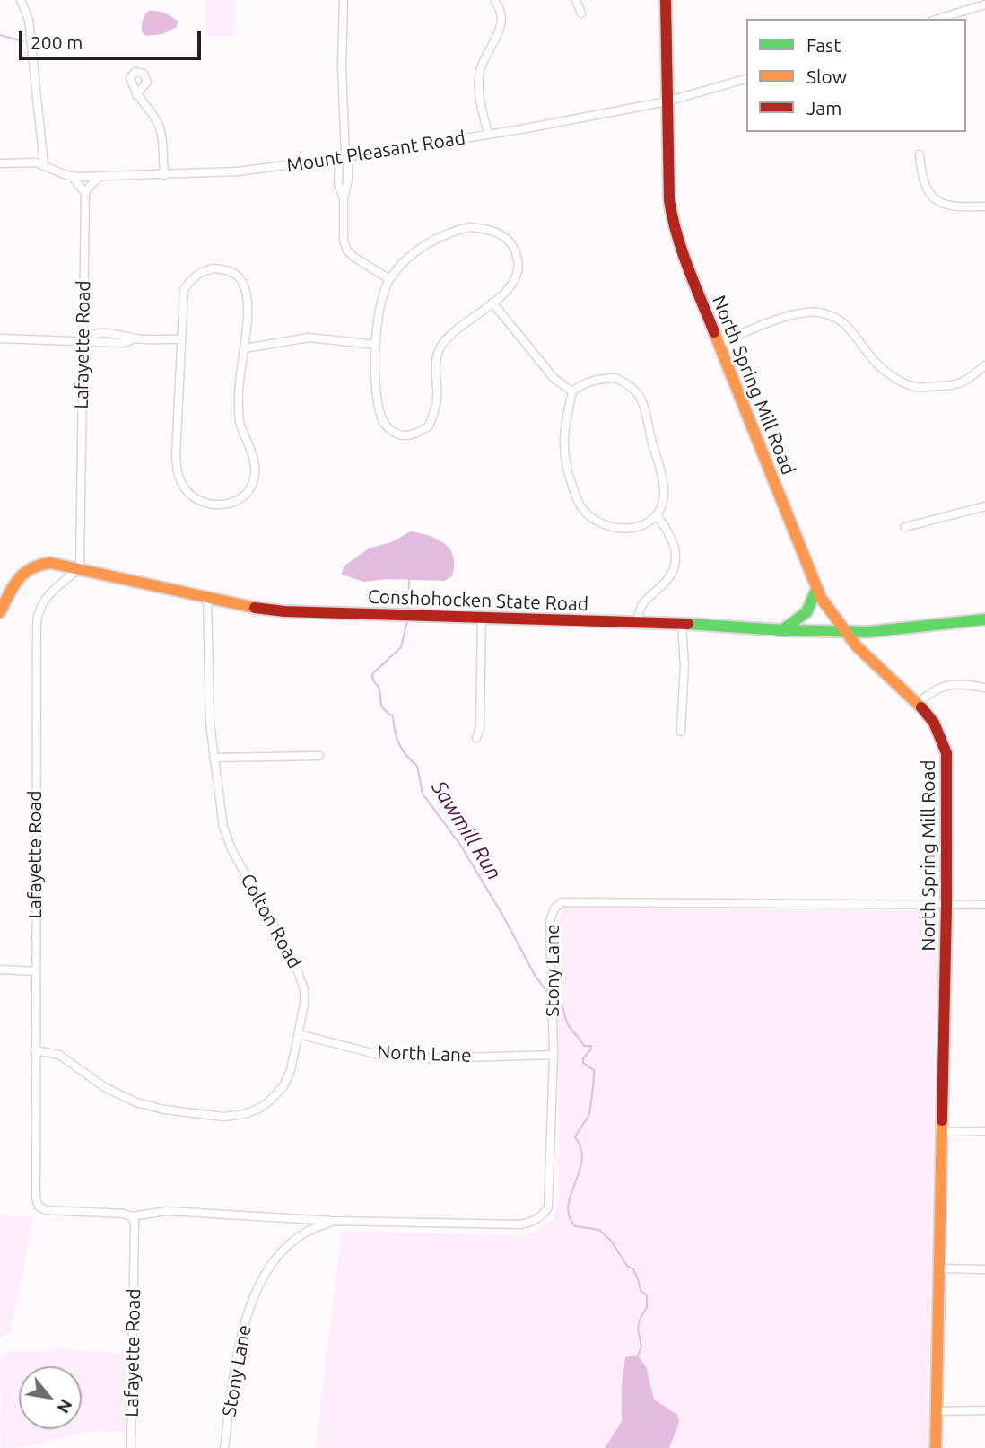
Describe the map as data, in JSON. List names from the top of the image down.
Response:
{
  "streets": {
    "main road": ["North Spring Mill Road", "Conshohocken State Road"],
    "street": [
      "Mount Pleasant Road",
      "Lafayette Road",
      "Colton Road",
      "Stony Lane",
      "North Lane"
    ]
  },
  "crossings": [
    ["Mount Pleasant Road", "North Spring Mill Road"],
    ["Lafayette Road", "Conshohocken State Road"],
    ["Lafayette Road", "Colton Road"],
    ["Lafayette Road", "Stony Lane"],
    ["North Spring Mill Road", "Conshohocken State Road"],
    ["North Spring Mill Road", "Stony Lane"],
    ["Conshohocken State Road", "Colton Road"],
    ["Colton Road", "North Lane"],
    ["Stony Lane", "North Lane"]
  ],
  "water": ["Sawmill Run"],
  "legend": ["Fast", "Slow", "Jam"],
  "scale_bar": "200 m",
  "north": "bottom right"
}
